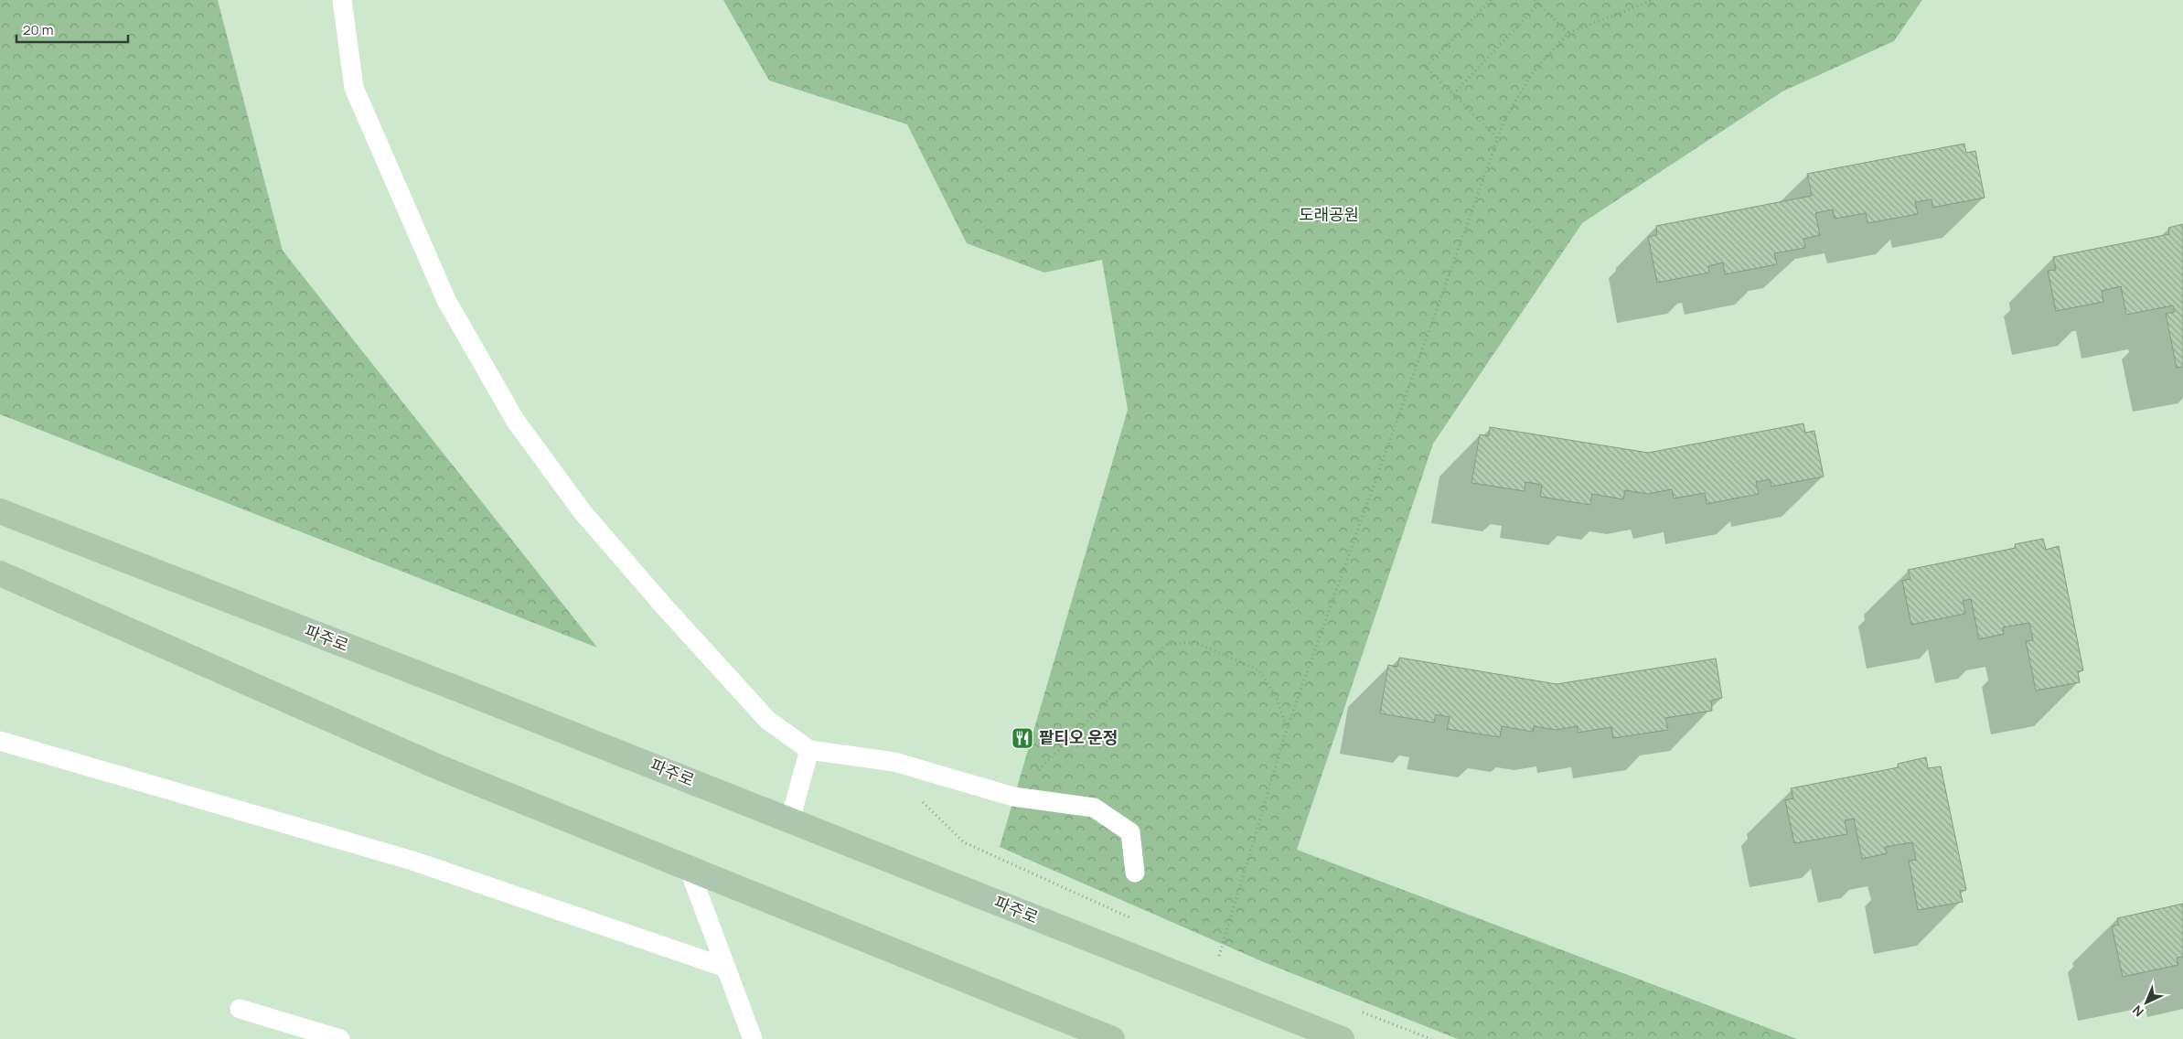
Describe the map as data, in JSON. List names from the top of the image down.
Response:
{
  "streets": {
    "main road": ["파주로"]
  },
  "parks": ["도래공원"],
  "places": {
    "restaurant": ["팥티오 운정"]
  },
  "scale_bar": "20 m",
  "north": "bottom left"
}
